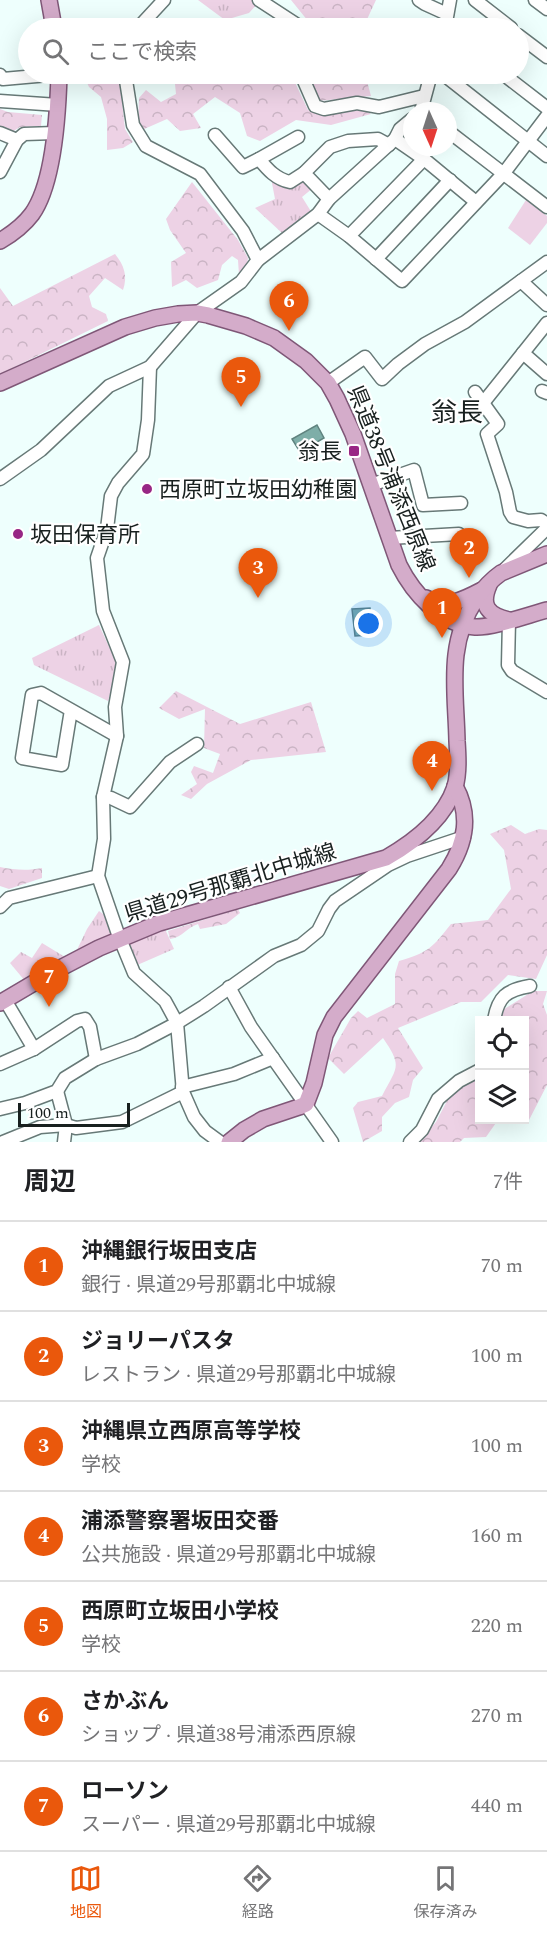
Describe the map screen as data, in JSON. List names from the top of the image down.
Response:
{
  "streets": {
    "main road": ["県道38号浦添西原線", "県道29号那覇北中城線"]
  },
  "crossings": [
    ["県道38号浦添西原線", "県道29号那覇北中城線"]
  ],
  "districts": ["翁長"],
  "places": {
    "transit": ["翁長"],
    "other": ["西原町立坂田幼稚園", "坂田保育所"]
  },
  "scale_bar": "100 m",
  "north": "bottom",
  "page": {
    "search": "ここで検索",
    "pins": [
      "6",
      "5",
      "2",
      "3",
      "1",
      "4",
      "7"
    ],
    "scale": "100 m",
    "heading": ["周辺", "7件"],
    "list": [
      {
        "mark": "1",
        "name": "沖縄銀行坂田支店",
        "note": "銀行 · 県道29号那覇北中城線",
        "value": "70 m"
      },
      {
        "mark": "2",
        "name": "ジョリーパスタ",
        "note": "レストラン · 県道29号那覇北中城線",
        "value": "100 m"
      },
      {
        "mark": "3",
        "name": "沖縄県立西原高等学校",
        "note": "学校",
        "value": "100 m"
      },
      {
        "mark": "4",
        "name": "浦添警察署坂田交番",
        "note": "公共施設 · 県道29号那覇北中城線",
        "value": "160 m"
      },
      {
        "mark": "5",
        "name": "西原町立坂田小学校",
        "note": "学校",
        "value": "220 m"
      },
      {
        "mark": "6",
        "name": "さかぶん",
        "note": "ショップ · 県道38号浦添西原線",
        "value": "270 m"
      },
      {
        "mark": "7",
        "name": "ローソン",
        "note": "スーパー · 県道29号那覇北中城線",
        "value": "440 m"
      }
    ],
    "nav": ["地図", "経路", "保存済み"]
  }
}
